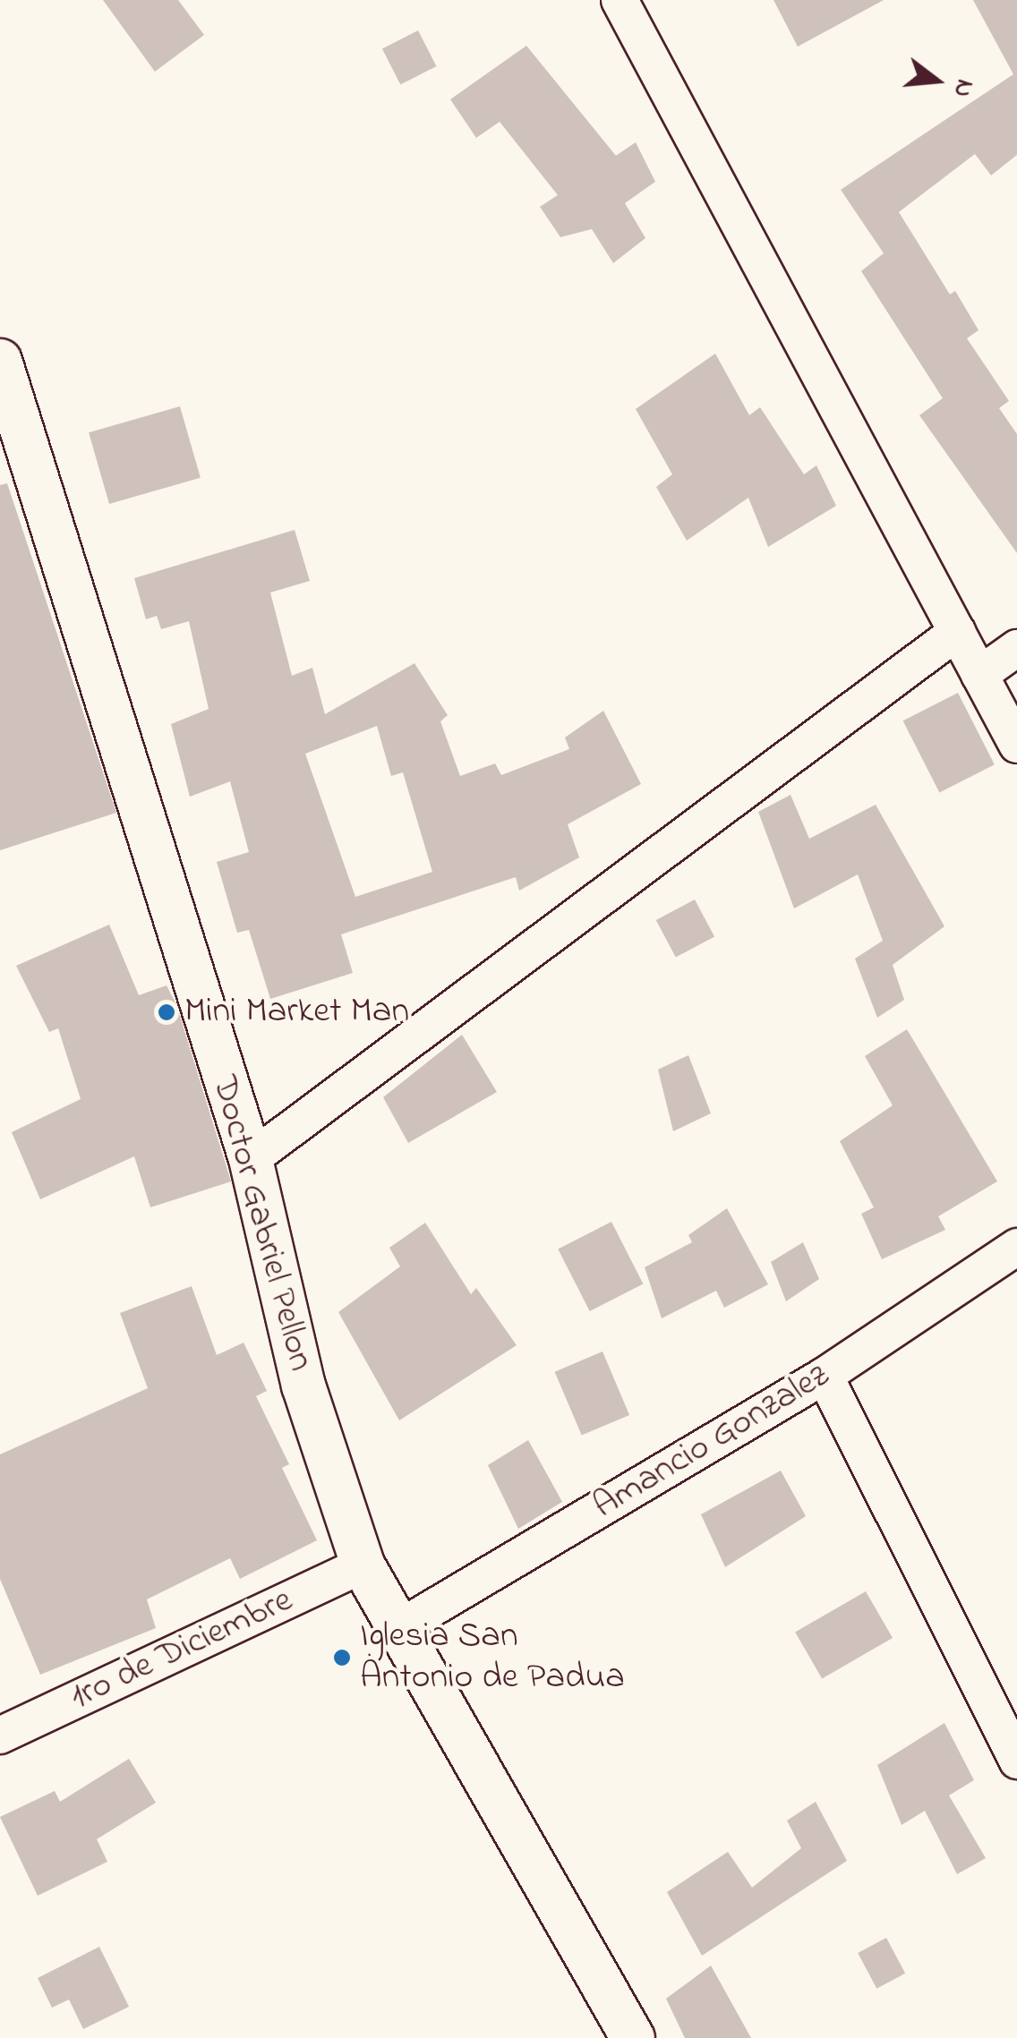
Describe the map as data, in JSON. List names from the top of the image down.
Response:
{
  "streets": {
    "street": ["Doctor Gabriel Pellon", "Amancio Gonzalez", "1ro de Diciembre"]
  },
  "crossings": [
    ["Doctor Gabriel Pellon", "Amancio Gonzalez"],
    ["Doctor Gabriel Pellon", "1ro de Diciembre"]
  ],
  "places": ["Mini Market Man", "Iglesia San Antonio de Padua"],
  "north": "right"
}
